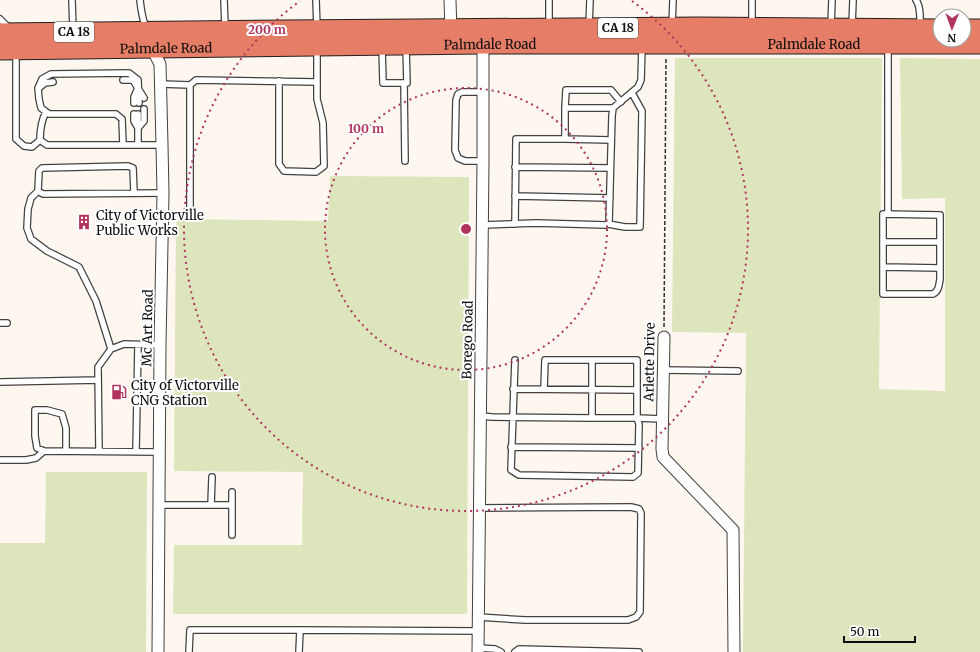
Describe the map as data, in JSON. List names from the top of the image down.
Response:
{
  "streets": {
    "highway": ["CA 18", "Palmdale Road"],
    "street": ["Mc Art Road", "Borego Road", "Arlette Drive"]
  },
  "crossings": [
    ["Palmdale Road", "Mc Art Road"],
    ["Palmdale Road", "Borego Road"],
    ["Palmdale Road", "Arlette Drive"]
  ],
  "places": {
    "building": ["City of Victorville Public Works"],
    "fuel station": ["City of Victorville CNG Station"]
  },
  "scale_bar": "50 m",
  "north": "bottom",
  "rings": ["200 m", "100 m"]
}
